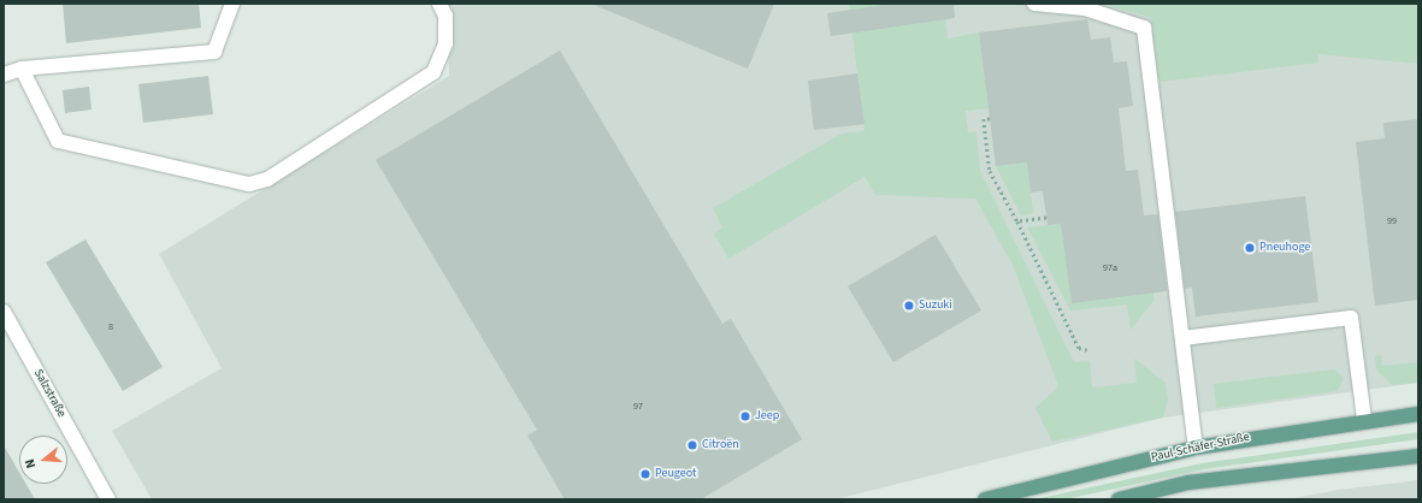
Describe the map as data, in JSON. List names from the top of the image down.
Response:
{
  "streets": {
    "main road": ["Paul-Schäfer-Straße"],
    "street": ["Salzstraße"]
  },
  "places": [
    "Pneuhoge",
    "Suzuki",
    "Jeep",
    "Citroën",
    "Peugeot"
  ],
  "house_numbers": [
    "99",
    "97a",
    "8",
    "97"
  ],
  "north": "left"
}
